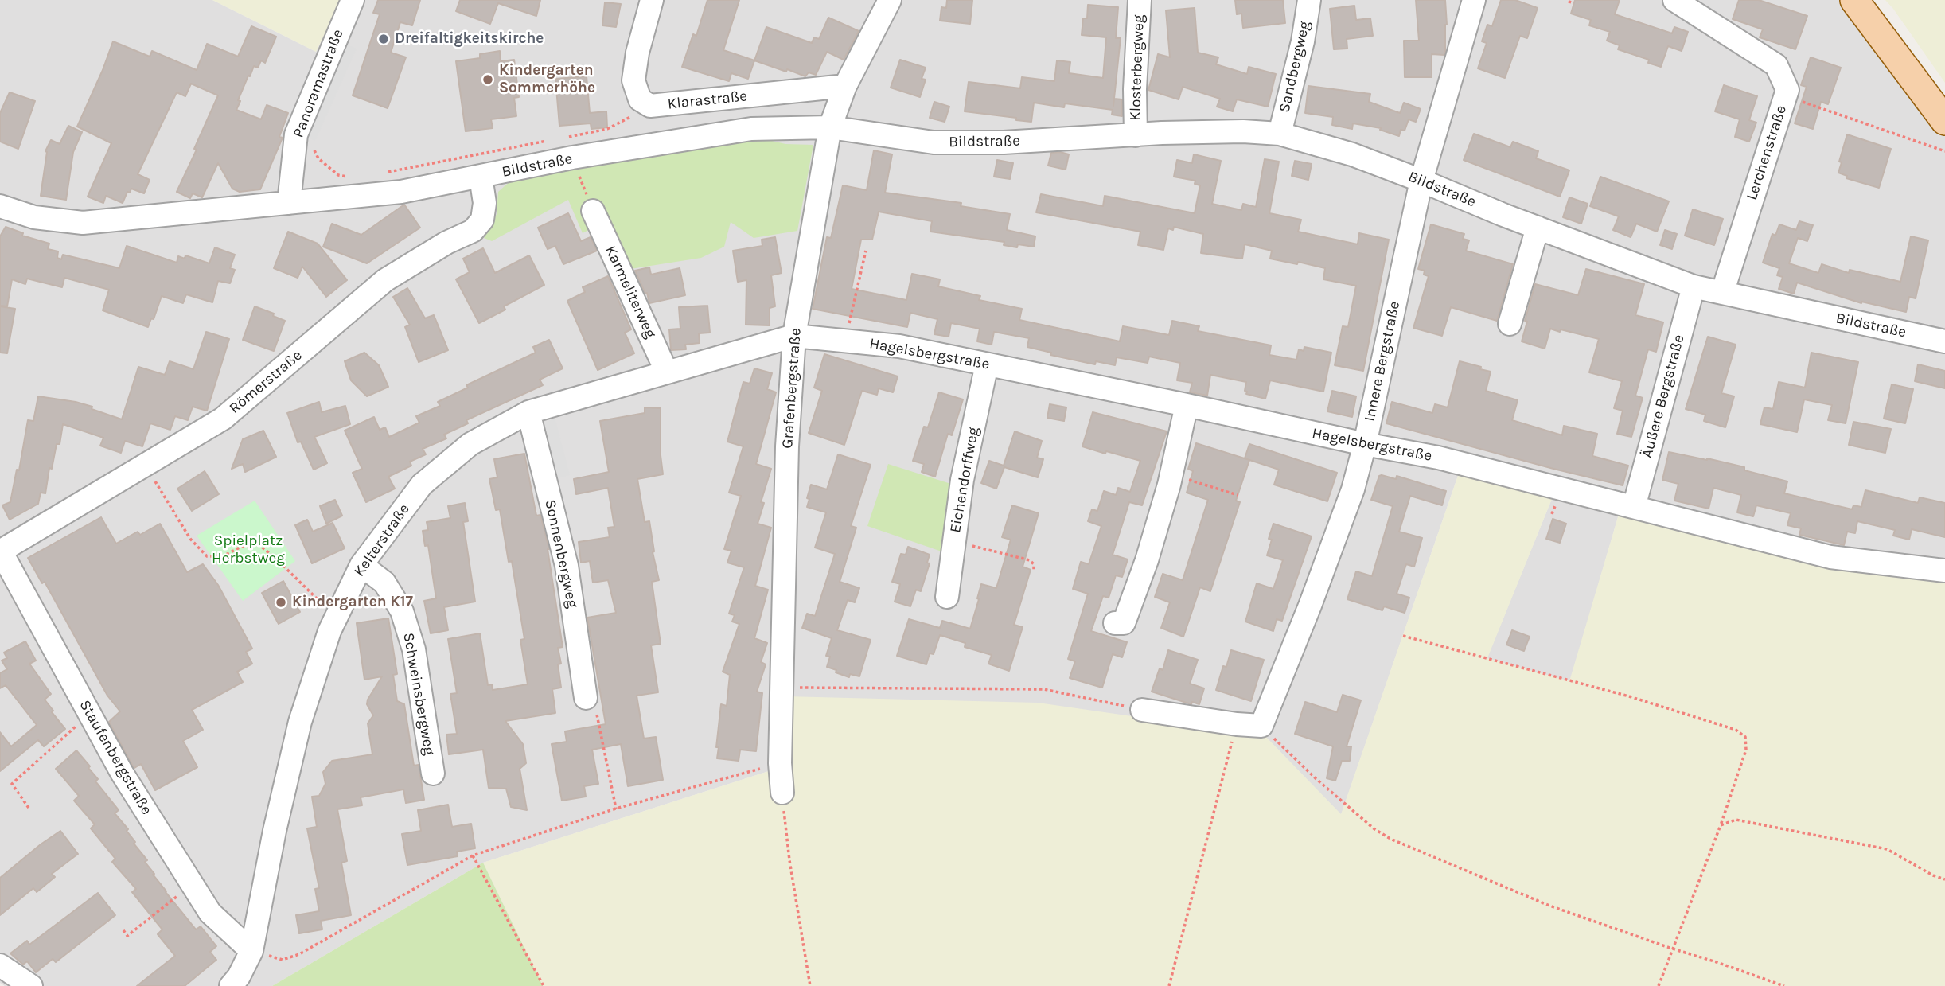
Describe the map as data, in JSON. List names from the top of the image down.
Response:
{
  "streets": {
    "street": [
      "Sandbergweg",
      "Klosterbergweg",
      "Panoramastraße",
      "Klarastraße",
      "Bildstraße",
      "Lerchenstraße",
      "Karmeliterweg",
      "Hagelsbergstraße",
      "Innere Bergstraße",
      "Römerstraße",
      "Grafenbergstraße",
      "Äußere Bergstraße",
      "Eichendorffweg",
      "Kelterstraße",
      "Sonnenbergweg",
      "Schweinsbergweg",
      "Staufenbergstraße"
    ]
  },
  "crossings": [
    ["Sandbergweg", "Bildstraße"],
    ["Klosterbergweg", "Bildstraße"],
    ["Panoramastraße", "Bildstraße"],
    ["Klarastraße", "Grafenbergstraße"],
    ["Bildstraße", "Lerchenstraße"],
    ["Bildstraße", "Innere Bergstraße"],
    ["Bildstraße", "Römerstraße"],
    ["Bildstraße", "Grafenbergstraße"],
    ["Bildstraße", "Äußere Bergstraße"],
    ["Karmeliterweg", "Kelterstraße"],
    ["Hagelsbergstraße", "Innere Bergstraße"],
    ["Hagelsbergstraße", "Grafenbergstraße"],
    ["Hagelsbergstraße", "Äußere Bergstraße"],
    ["Hagelsbergstraße", "Eichendorffweg"],
    ["Hagelsbergstraße", "Kelterstraße"],
    ["Römerstraße", "Staufenbergstraße"],
    ["Grafenbergstraße", "Kelterstraße"],
    ["Kelterstraße", "Sonnenbergweg"],
    ["Kelterstraße", "Schweinsbergweg"],
    ["Kelterstraße", "Staufenbergstraße"]
  ],
  "parks": ["Spielplatz Herbstweg"],
  "places": ["Dreifaltigkeitskirche", "Kindergarten Sommerhöhe", "Kindergarten K17"]
}
